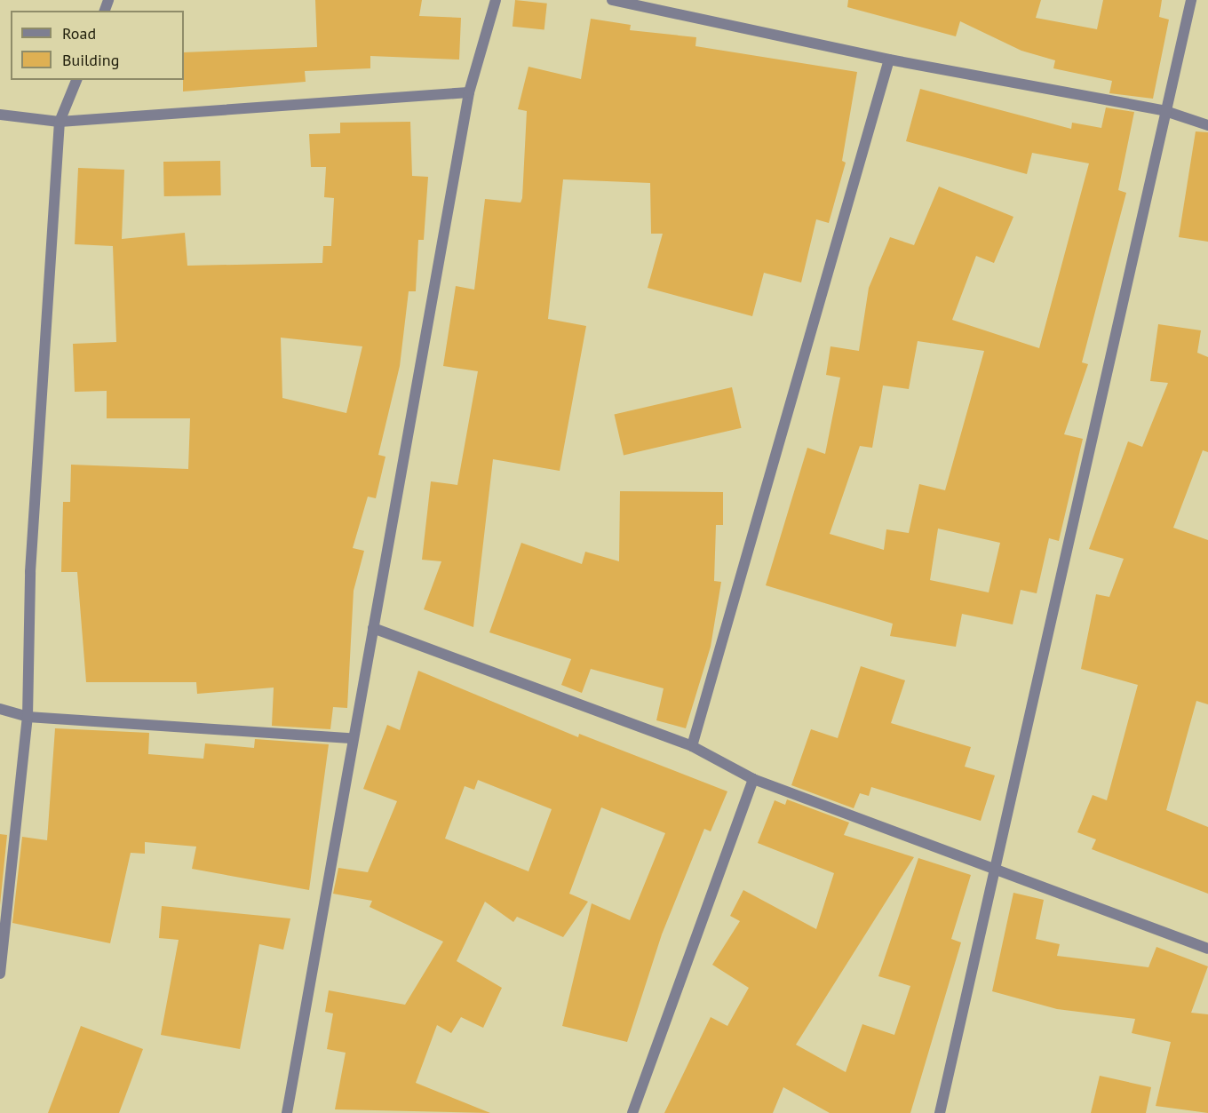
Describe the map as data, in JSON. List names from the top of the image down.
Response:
{
  "legend": ["Road", "Building"]
}
